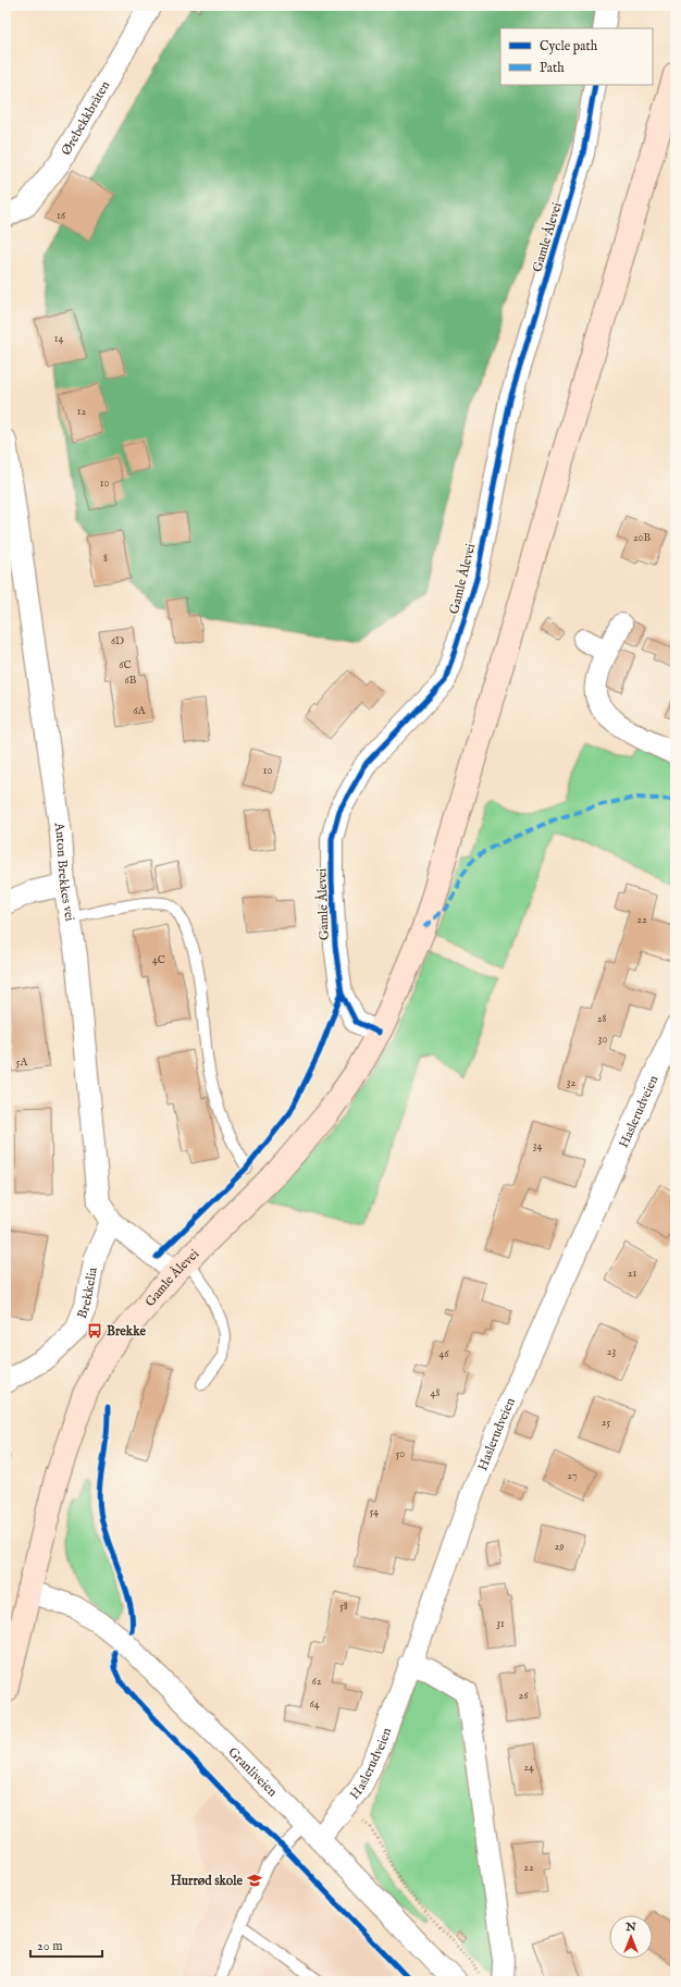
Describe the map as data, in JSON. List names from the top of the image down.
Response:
{
  "streets": {
    "main road": ["Gamle Ålevei"],
    "street": [
      "Ørebekkbråten",
      "Anton Brekkes vei",
      "Haslerudveien",
      "Brekkelia",
      "Granliveien"
    ]
  },
  "crossings": [
    ["Gamle Ålevei", "Anton Brekkes vei"],
    ["Gamle Ålevei", "Granliveien"],
    ["Anton Brekkes vei", "Brekkelia"],
    ["Haslerudveien", "Granliveien"]
  ],
  "places": {
    "bus stop": ["Brekke"],
    "school or university": ["Hurrød skole"]
  },
  "house_numbers": [
    "16",
    "14",
    "12",
    "10",
    "20B",
    "8",
    "6D",
    "6C",
    "6B",
    "6A",
    "10",
    "22",
    "4C",
    "28",
    "30",
    "5A",
    "32",
    "34",
    "21",
    "23",
    "46",
    "48",
    "25",
    "50",
    "27",
    "54",
    "29",
    "58",
    "31",
    "62",
    "26",
    "64",
    "24",
    "22"
  ],
  "legend": ["Cycle path", "Path"],
  "scale_bar": "20 m",
  "north": "top"
}
